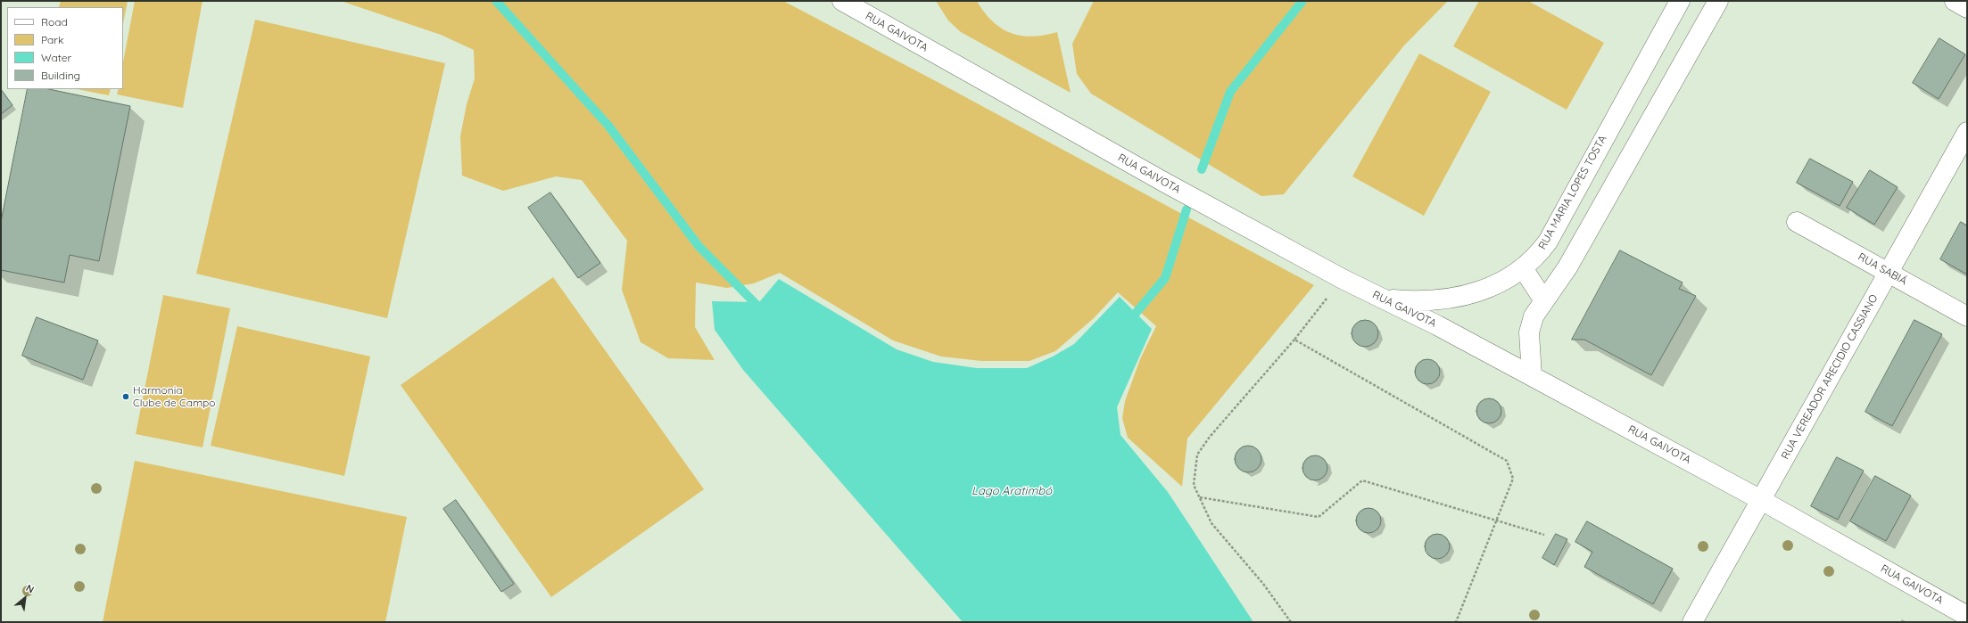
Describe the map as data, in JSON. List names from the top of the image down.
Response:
{
  "streets": {
    "street": [
      "RUA GAIVOTA",
      "RUA MARIA LOPES TOSTA",
      "RUA SABIÁ",
      "RUA VEREADOR ARECIDIO CASSIANO"
    ]
  },
  "crossings": [
    ["RUA GAIVOTA", "RUA MARIA LOPES TOSTA"],
    ["RUA GAIVOTA", "RUA VEREADOR ARECIDIO CASSIANO"],
    ["RUA SABIÁ", "RUA VEREADOR ARECIDIO CASSIANO"]
  ],
  "water": ["Lago Aratimbó"],
  "places": ["Harmonia Clube de Campo"],
  "legend": [
    "Road",
    "Park",
    "Water",
    "Building"
  ],
  "north": "top right"
}
